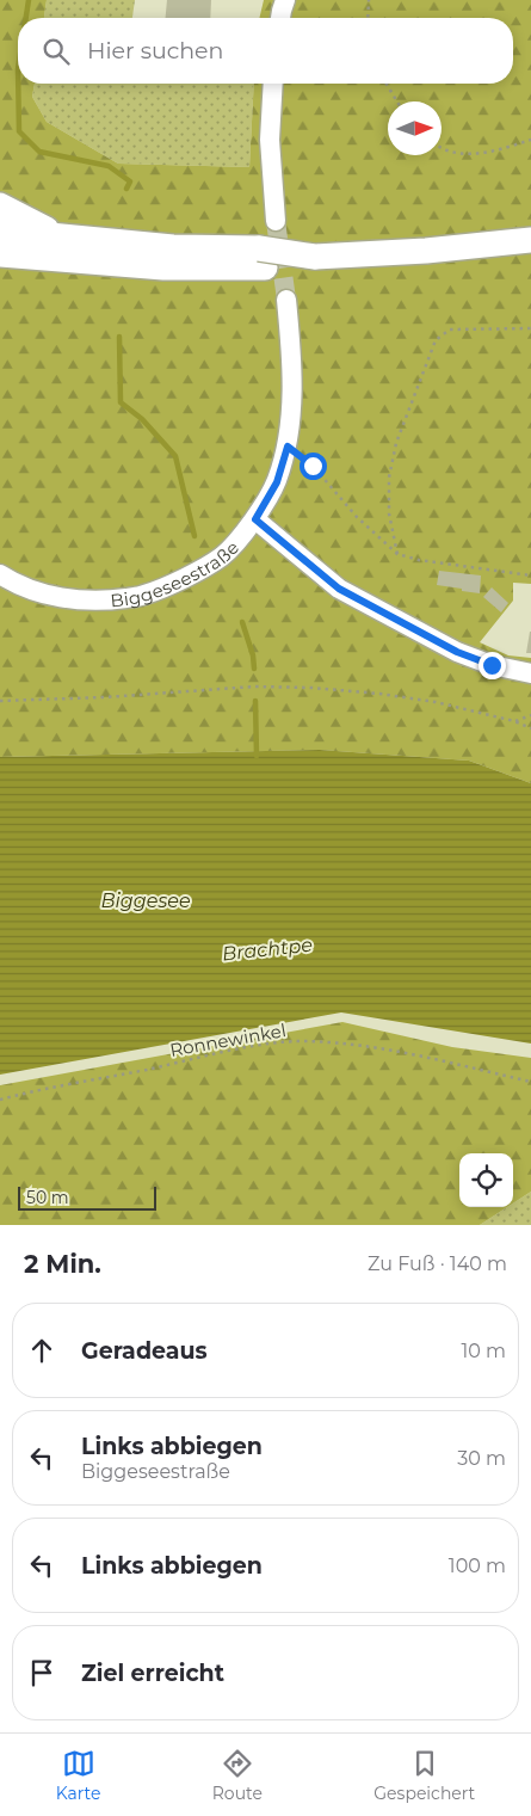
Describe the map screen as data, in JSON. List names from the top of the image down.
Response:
{
  "streets": {
    "street": ["Biggeseestraße"],
    "path": ["Ronnewinkel"]
  },
  "water": ["Biggesee", "Brachtpe"],
  "scale_bar": "50 m",
  "north": "right",
  "page": {
    "search": "Hier suchen",
    "scale": "50 m",
    "heading": ["2 Min.", "Zu Fuß · 140 m"],
    "list": [
      ["Geradeaus", "10 m"],
      ["Links abbiegen", "Biggeseestraße", "30 m"],
      ["Links abbiegen", "100 m"],
      "Ziel erreicht"
    ],
    "nav": ["Karte", "Route", "Gespeichert"]
  }
}
